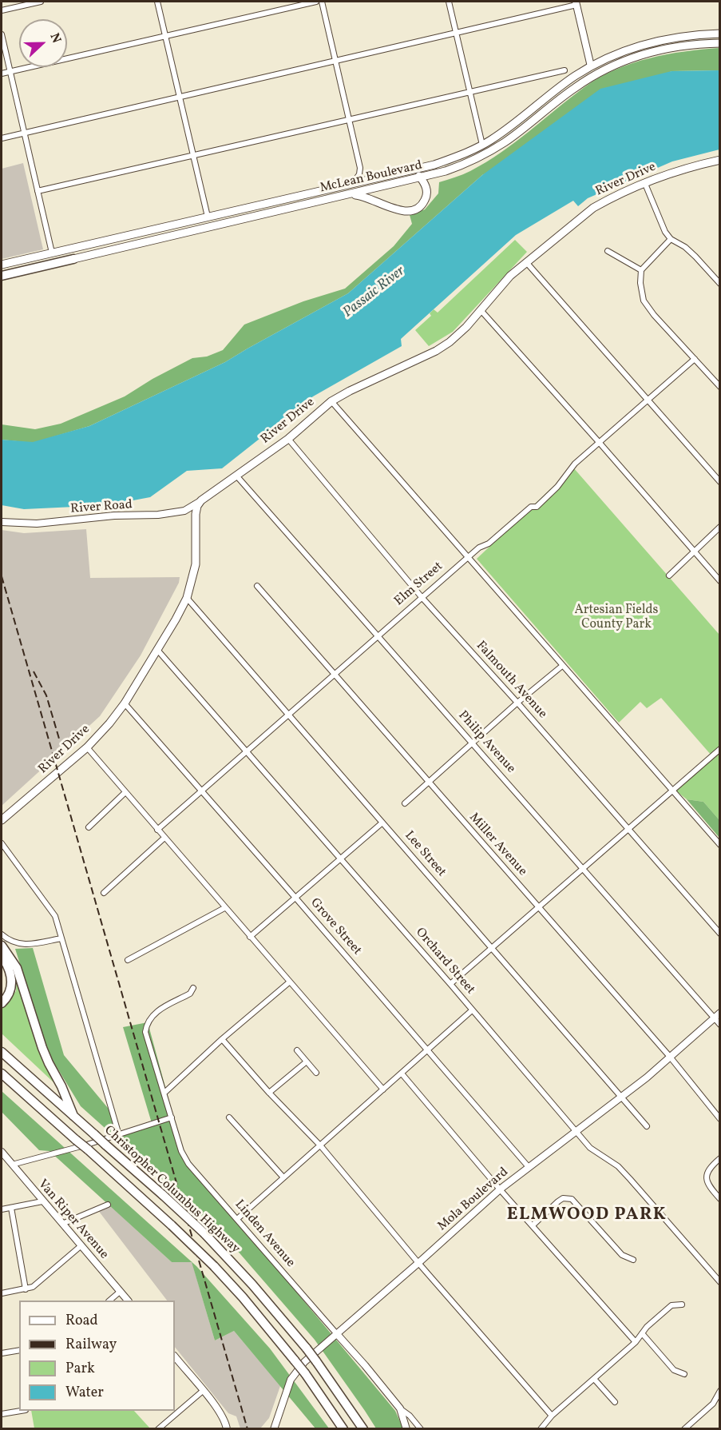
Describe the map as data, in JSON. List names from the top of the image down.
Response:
{
  "streets": {
    "highway": ["McLean Boulevard", "Christopher Columbus Highway"],
    "main road": ["River Drive"],
    "street": [
      "River Road",
      "Elm Street",
      "Falmouth Avenue",
      "Philip Avenue",
      "Miller Avenue",
      "Lee Street",
      "Grove Street",
      "Orchard Street",
      "Mola Boulevard",
      "Van Riper Avenue",
      "Linden Avenue"
    ]
  },
  "crossings": [
    ["River Drive", "River Road"],
    ["River Drive", "Falmouth Avenue"],
    ["River Drive", "Philip Avenue"],
    ["River Drive", "Lee Street"],
    ["River Drive", "Grove Street"],
    ["River Drive", "Orchard Street"],
    ["Elm Street", "Falmouth Avenue"],
    ["Elm Street", "Philip Avenue"],
    ["Elm Street", "Miller Avenue"],
    ["Elm Street", "Lee Street"],
    ["Elm Street", "Grove Street"],
    ["Elm Street", "Orchard Street"],
    ["Philip Avenue", "Mola Boulevard"],
    ["Miller Avenue", "Mola Boulevard"],
    ["Lee Street", "Mola Boulevard"],
    ["Grove Street", "Mola Boulevard"],
    ["Orchard Street", "Mola Boulevard"],
    ["Mola Boulevard", "Linden Avenue"]
  ],
  "districts": ["ELMWOOD PARK"],
  "water": ["Passaic River"],
  "parks": ["Artesian Fields County Park"],
  "legend": [
    "Road",
    "Railway",
    "Park",
    "Water"
  ],
  "north": "right"
}
